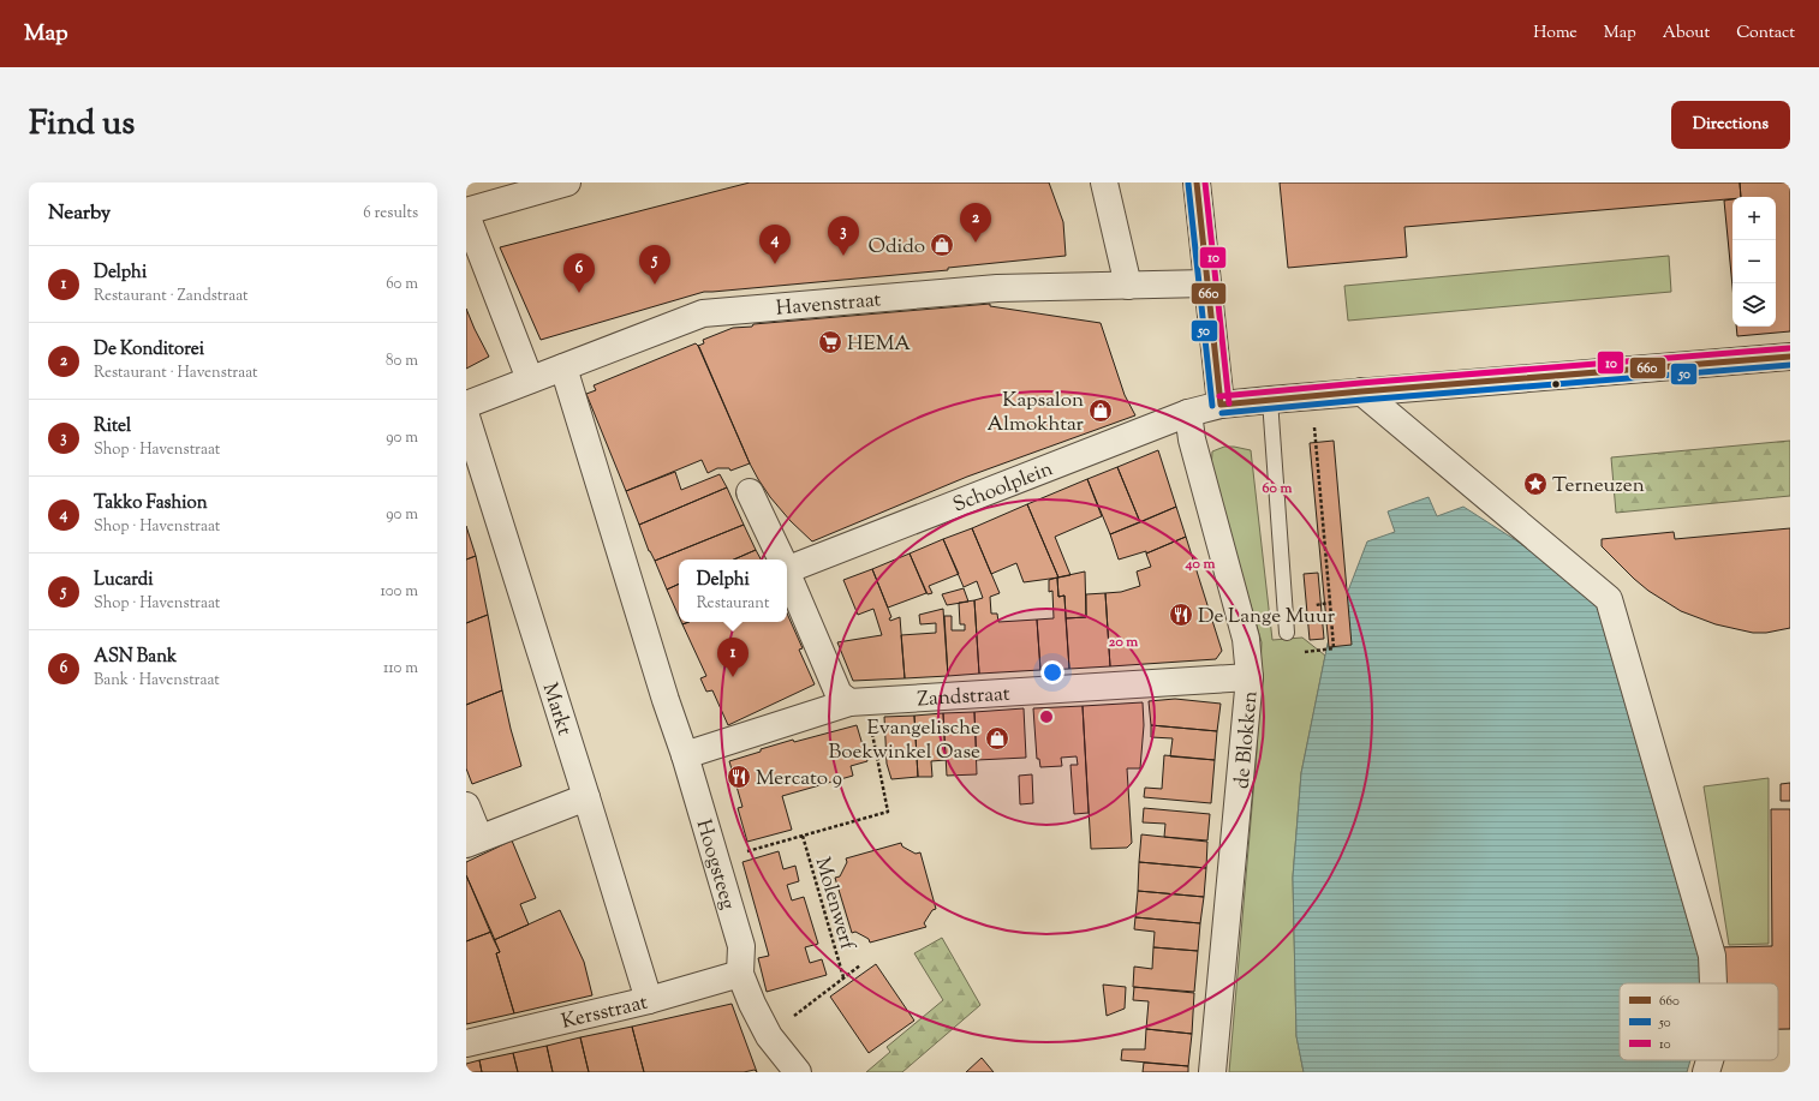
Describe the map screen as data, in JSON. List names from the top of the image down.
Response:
{
  "streets": {
    "street": [
      "Havenstraat",
      "Schoolplein",
      "Zandstraat",
      "Markt",
      "de Blokken",
      "Hoogsteeg",
      "Kersstraat"
    ],
    "path": ["Molenwerf"]
  },
  "crossings": [
    ["Schoolplein", "de Blokken"],
    ["Zandstraat", "de Blokken"],
    ["Zandstraat", "Hoogsteeg"],
    ["Zandstraat", "Molenwerf"],
    ["Markt", "Kersstraat"],
    ["Hoogsteeg", "Molenwerf"],
    ["Hoogsteeg", "Kersstraat"]
  ],
  "places": {
    "shop": ["Odido", "Kapsalon Almokhtar", "Evangelische Boekwinkel Oase"],
    "supermarket": ["HEMA"],
    "place": ["Terneuzen"],
    "restaurant": ["De Lange Muur", "Mercato 9"]
  },
  "lines": ["transit line 660", "transit line 10", "transit line 50"],
  "legend": ["660", "50", "10"],
  "page": {
    "header": "Map",
    "nav": [
      "Home",
      "Map",
      "About",
      "Contact"
    ],
    "title": "Find us",
    "buttons": "Directions",
    "heading": ["Nearby", "6 results"],
    "map_buttons": ["+", "−"],
    "pins": [
      "2",
      "3",
      "4",
      "5",
      "6",
      "1"
    ],
    "list": [
      {
        "mark": "1",
        "name": "Delphi",
        "note": "Restaurant · Zandstraat",
        "value": "60 m"
      },
      {
        "mark": "2",
        "name": "De Konditorei",
        "note": "Restaurant · Havenstraat",
        "value": "80 m"
      },
      {
        "mark": "3",
        "name": "Ritel",
        "note": "Shop · Havenstraat",
        "value": "90 m"
      },
      {
        "mark": "4",
        "name": "Takko Fashion",
        "note": "Shop · Havenstraat",
        "value": "90 m"
      },
      {
        "mark": "5",
        "name": "Lucardi",
        "note": "Shop · Havenstraat",
        "value": "100 m"
      },
      {
        "mark": "6",
        "name": "ASN Bank",
        "note": "Bank · Havenstraat",
        "value": "110 m"
      }
    ],
    "popup": ["Delphi", "Restaurant"]
  },
  "rings": ["60 m", "40 m", "20 m"]
}
